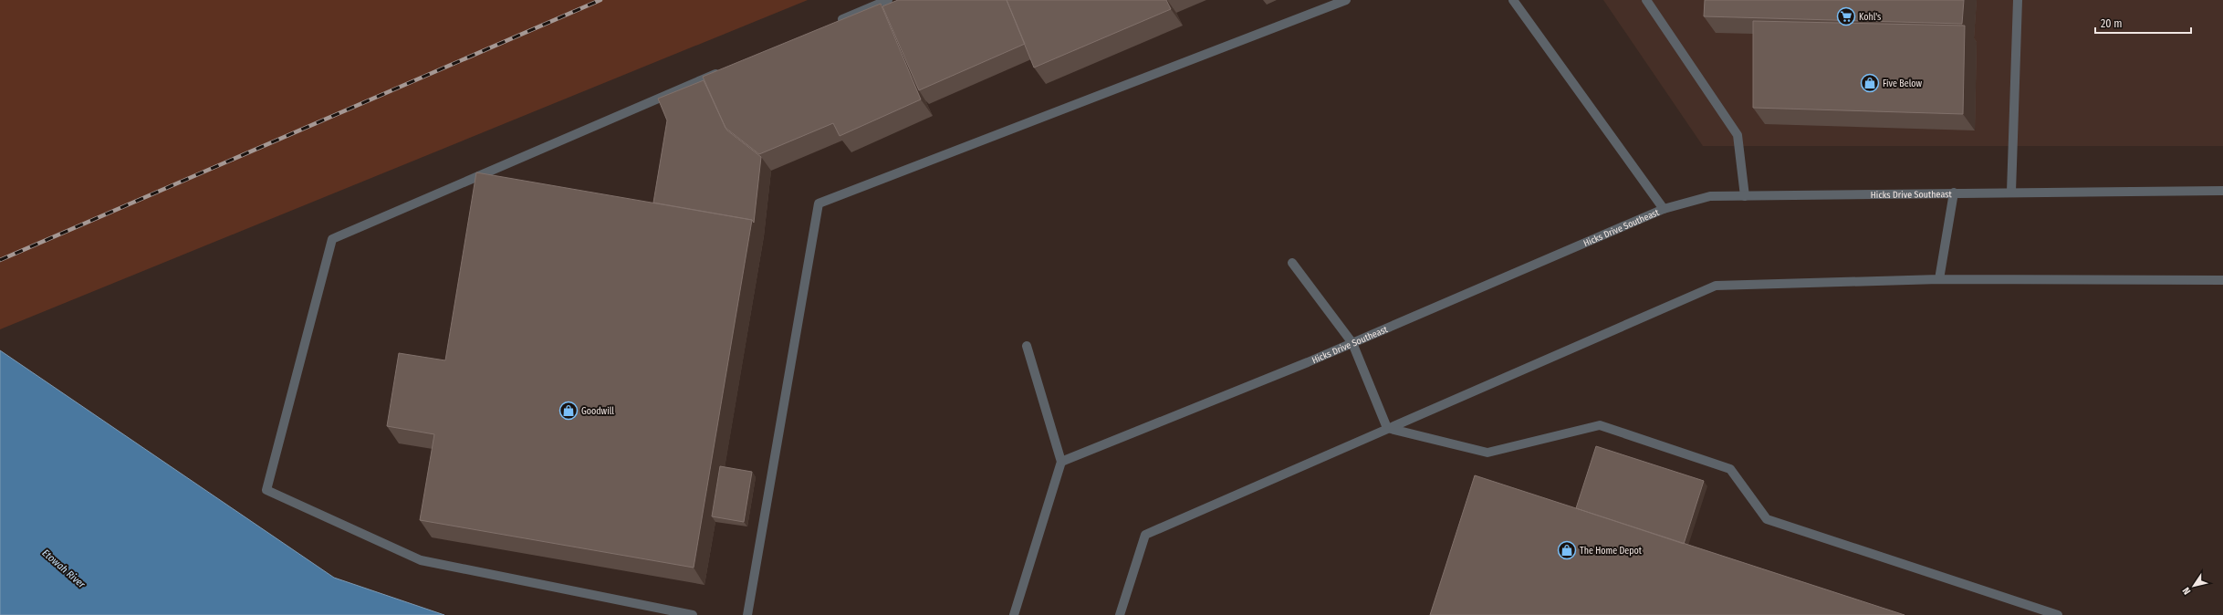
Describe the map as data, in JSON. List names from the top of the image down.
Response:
{
  "streets": {
    "street": ["Hicks Drive Southeast"]
  },
  "water": ["Etowah River"],
  "places": {
    "supermarket": ["Kohl's"],
    "shop": ["Five Below", "Goodwill", "The Home Depot"]
  },
  "scale_bar": "20 m",
  "north": "bottom left"
}
